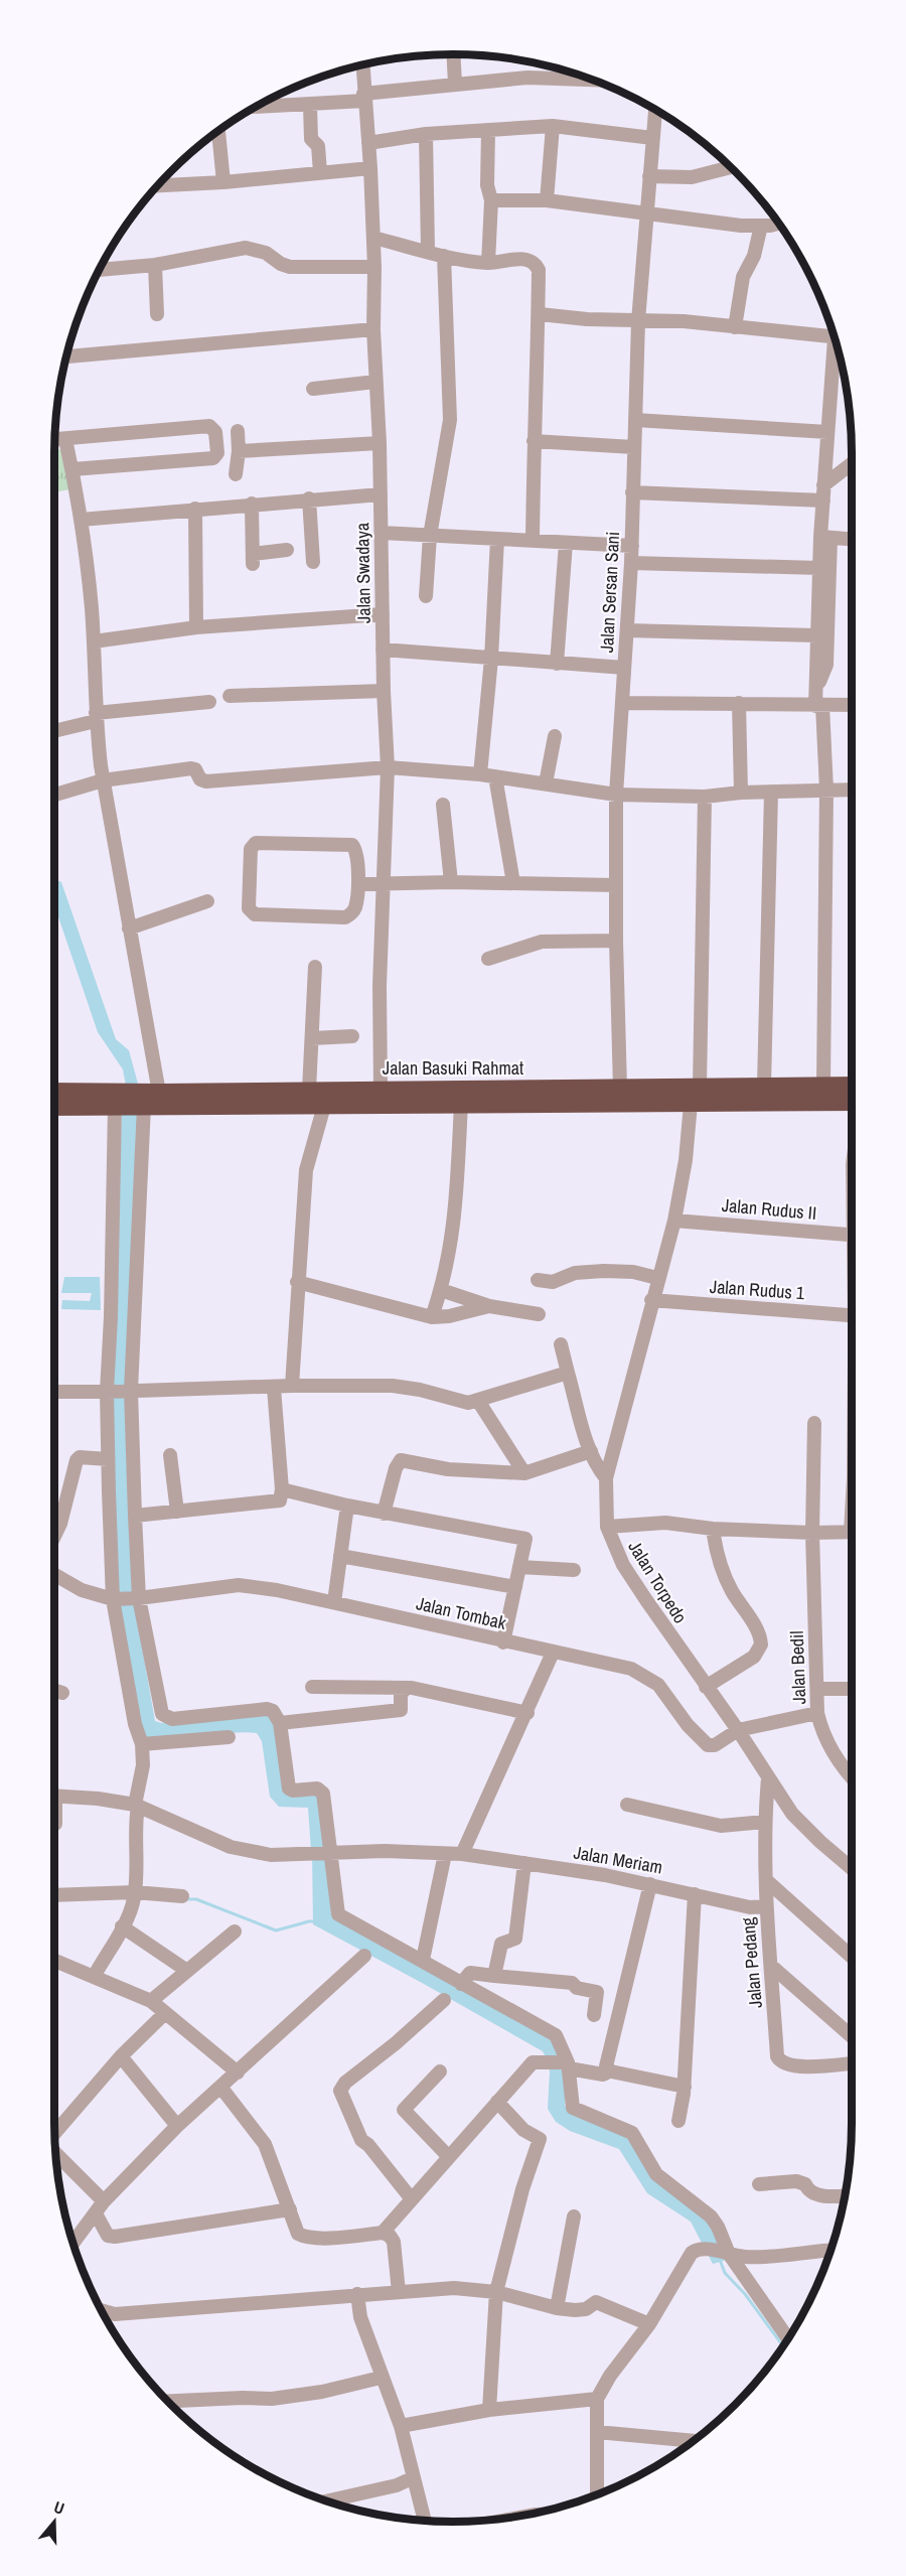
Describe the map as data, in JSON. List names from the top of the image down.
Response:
{
  "streets": {
    "highway": ["Jalan Basuki Rahmat"],
    "street": [
      "Jalan Swadaya",
      "Jalan Sersan Sani",
      "Jalan Rudus II",
      "Jalan Rudus 1",
      "Jalan Torpedo",
      "Jalan Tombak",
      "Jalan Bedil",
      "Jalan Meriam",
      "Jalan Pedang"
    ]
  },
  "crossings": [
    ["Jalan Swadaya", "Jalan Basuki Rahmat"],
    ["Jalan Sersan Sani", "Jalan Basuki Rahmat"],
    ["Jalan Basuki Rahmat", "Jalan Torpedo"],
    ["Jalan Rudus II", "Jalan Torpedo"],
    ["Jalan Rudus 1", "Jalan Torpedo"],
    ["Jalan Torpedo", "Jalan Tombak"],
    ["Jalan Torpedo", "Jalan Pedang"],
    ["Jalan Meriam", "Jalan Pedang"]
  ],
  "north": "top"
}
